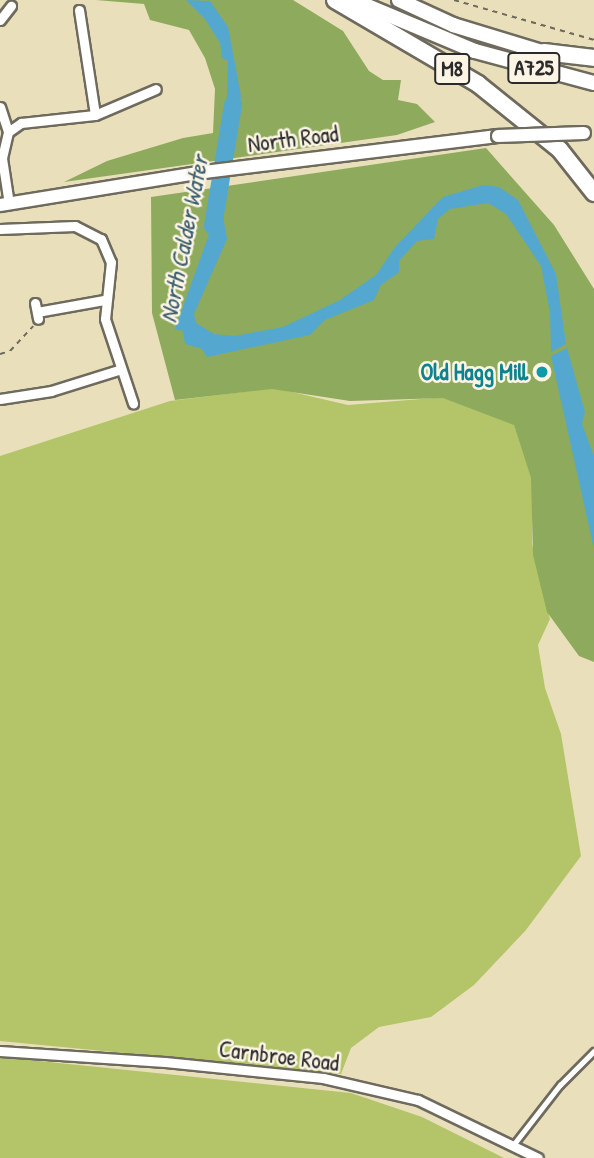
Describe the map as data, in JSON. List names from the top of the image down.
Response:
{
  "streets": {
    "highway": ["A725", "M8"],
    "main road": ["North Road"],
    "street": ["Carnbroe Road"]
  },
  "water": ["North Calder Water"],
  "places": ["Old Hagg Mill"]
}
